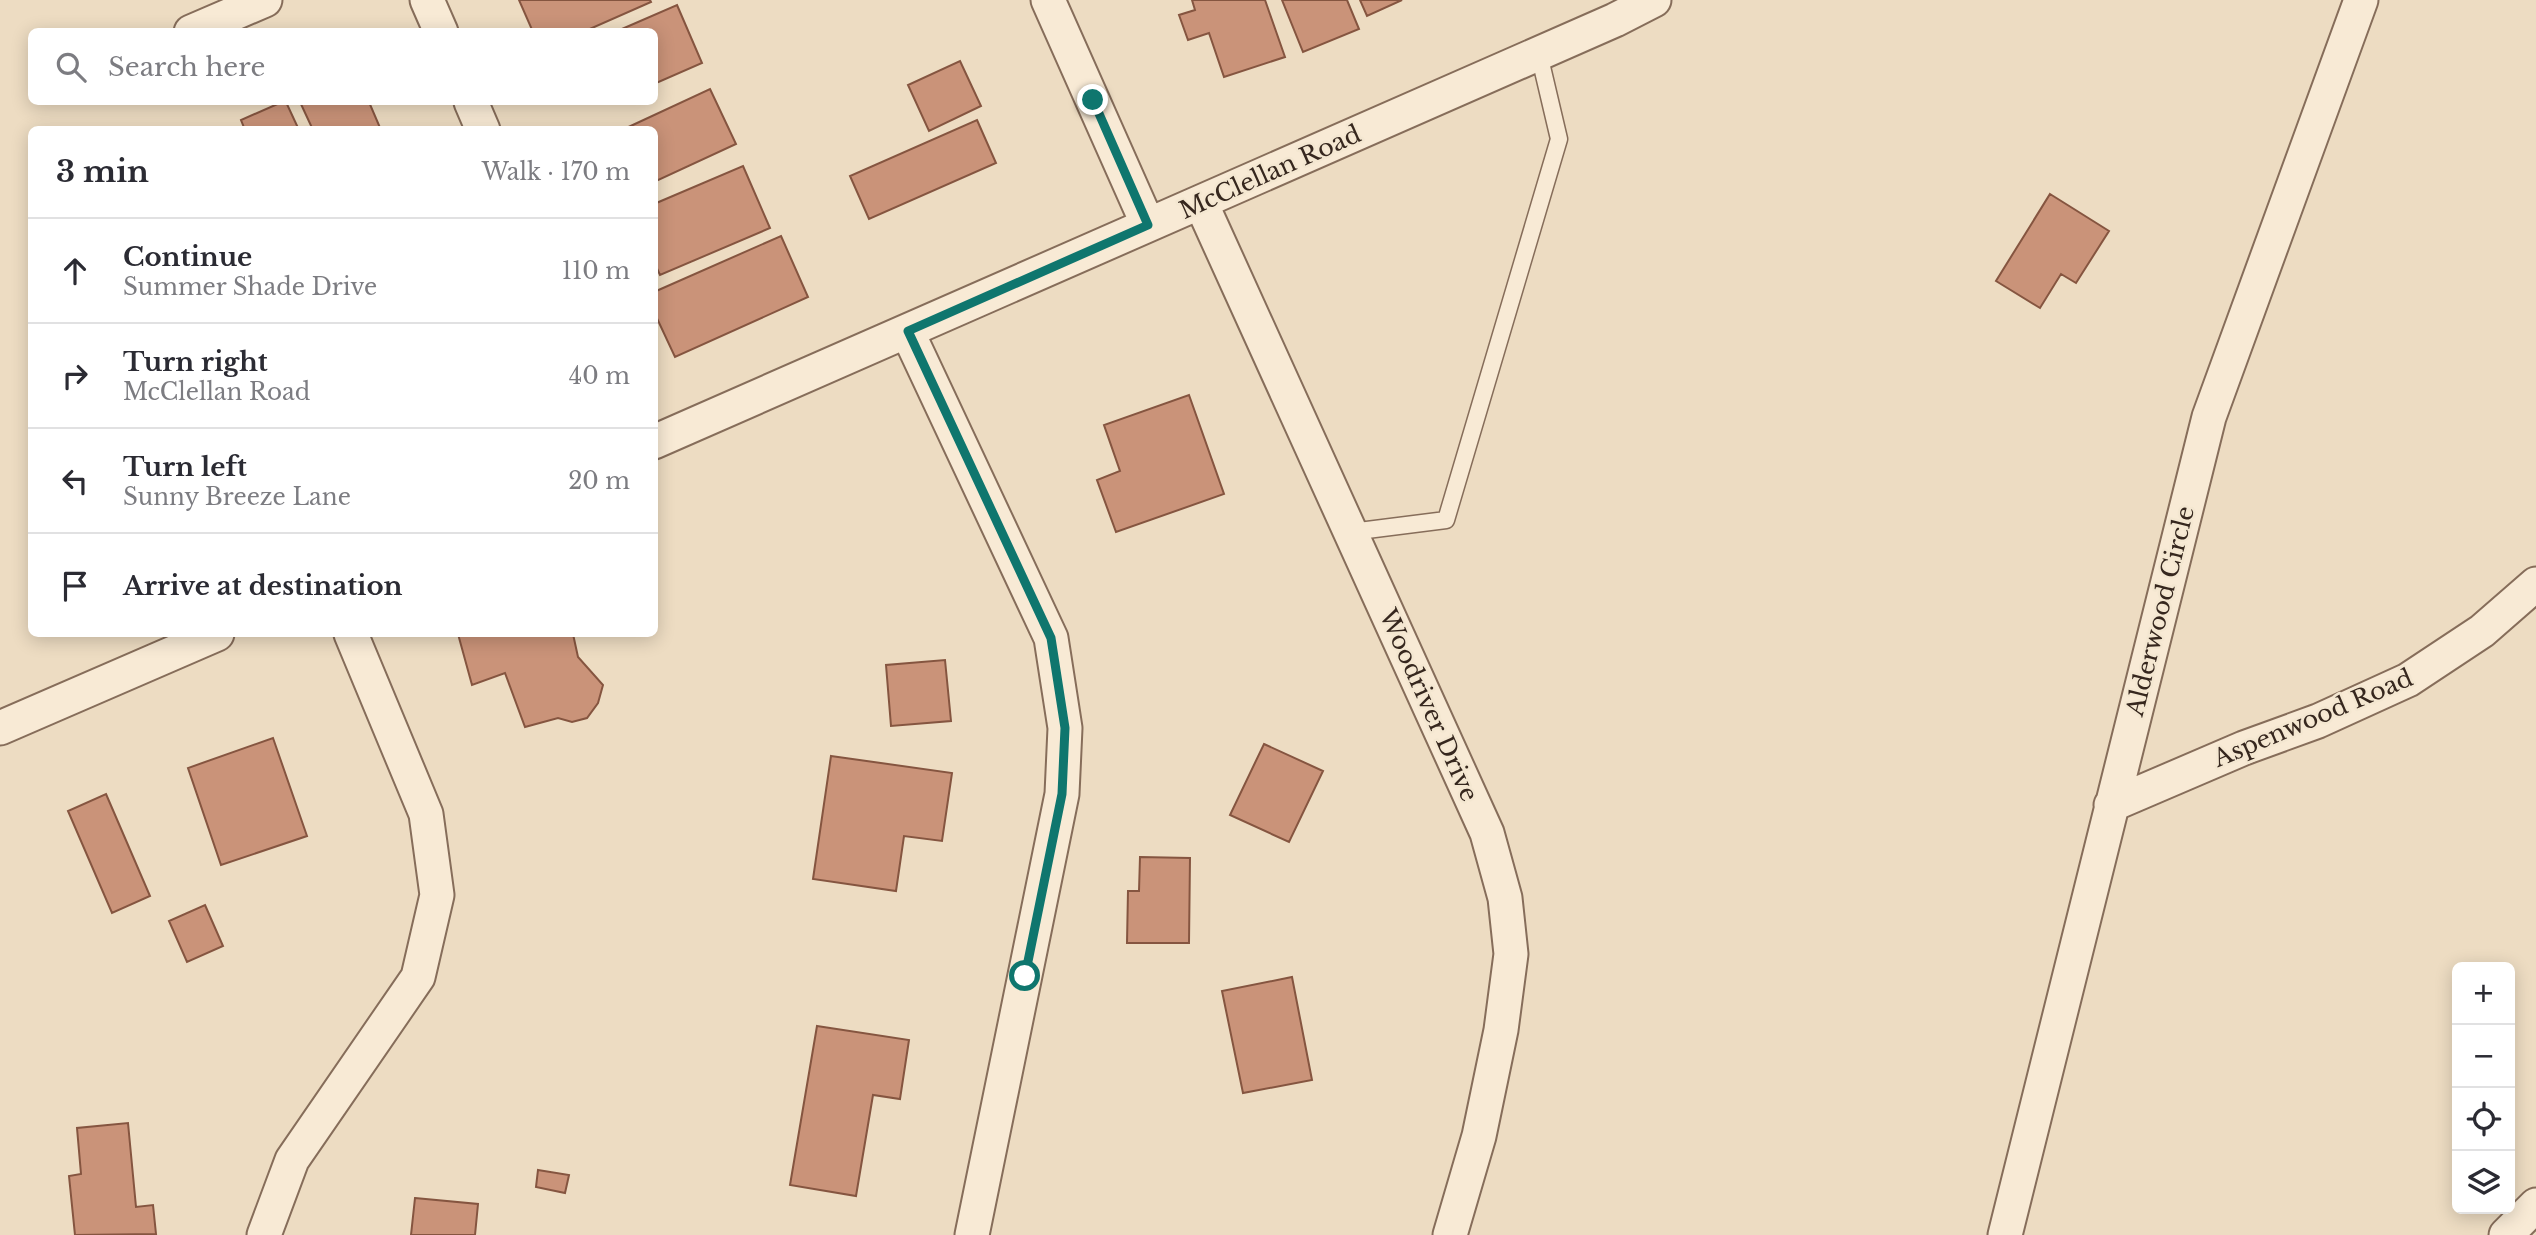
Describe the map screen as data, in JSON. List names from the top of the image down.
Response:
{
  "streets": {
    "street": [
      "McClellan Road",
      "Alderwood Circle",
      "Woodriver Drive",
      "Aspenwood Road"
    ]
  },
  "crossings": [
    ["McClellan Road", "Woodriver Drive"],
    ["Alderwood Circle", "Aspenwood Road"]
  ],
  "page": {
    "search": "Search here",
    "heading": ["3 min", "Walk · 170 m"],
    "list": [
      ["Continue", "Summer Shade Drive", "110 m"],
      ["Turn right", "McClellan Road", "40 m"],
      ["Turn left", "Sunny Breeze Lane", "20 m"],
      "Arrive at destination"
    ],
    "map_buttons": ["+", "−"]
  }
}
